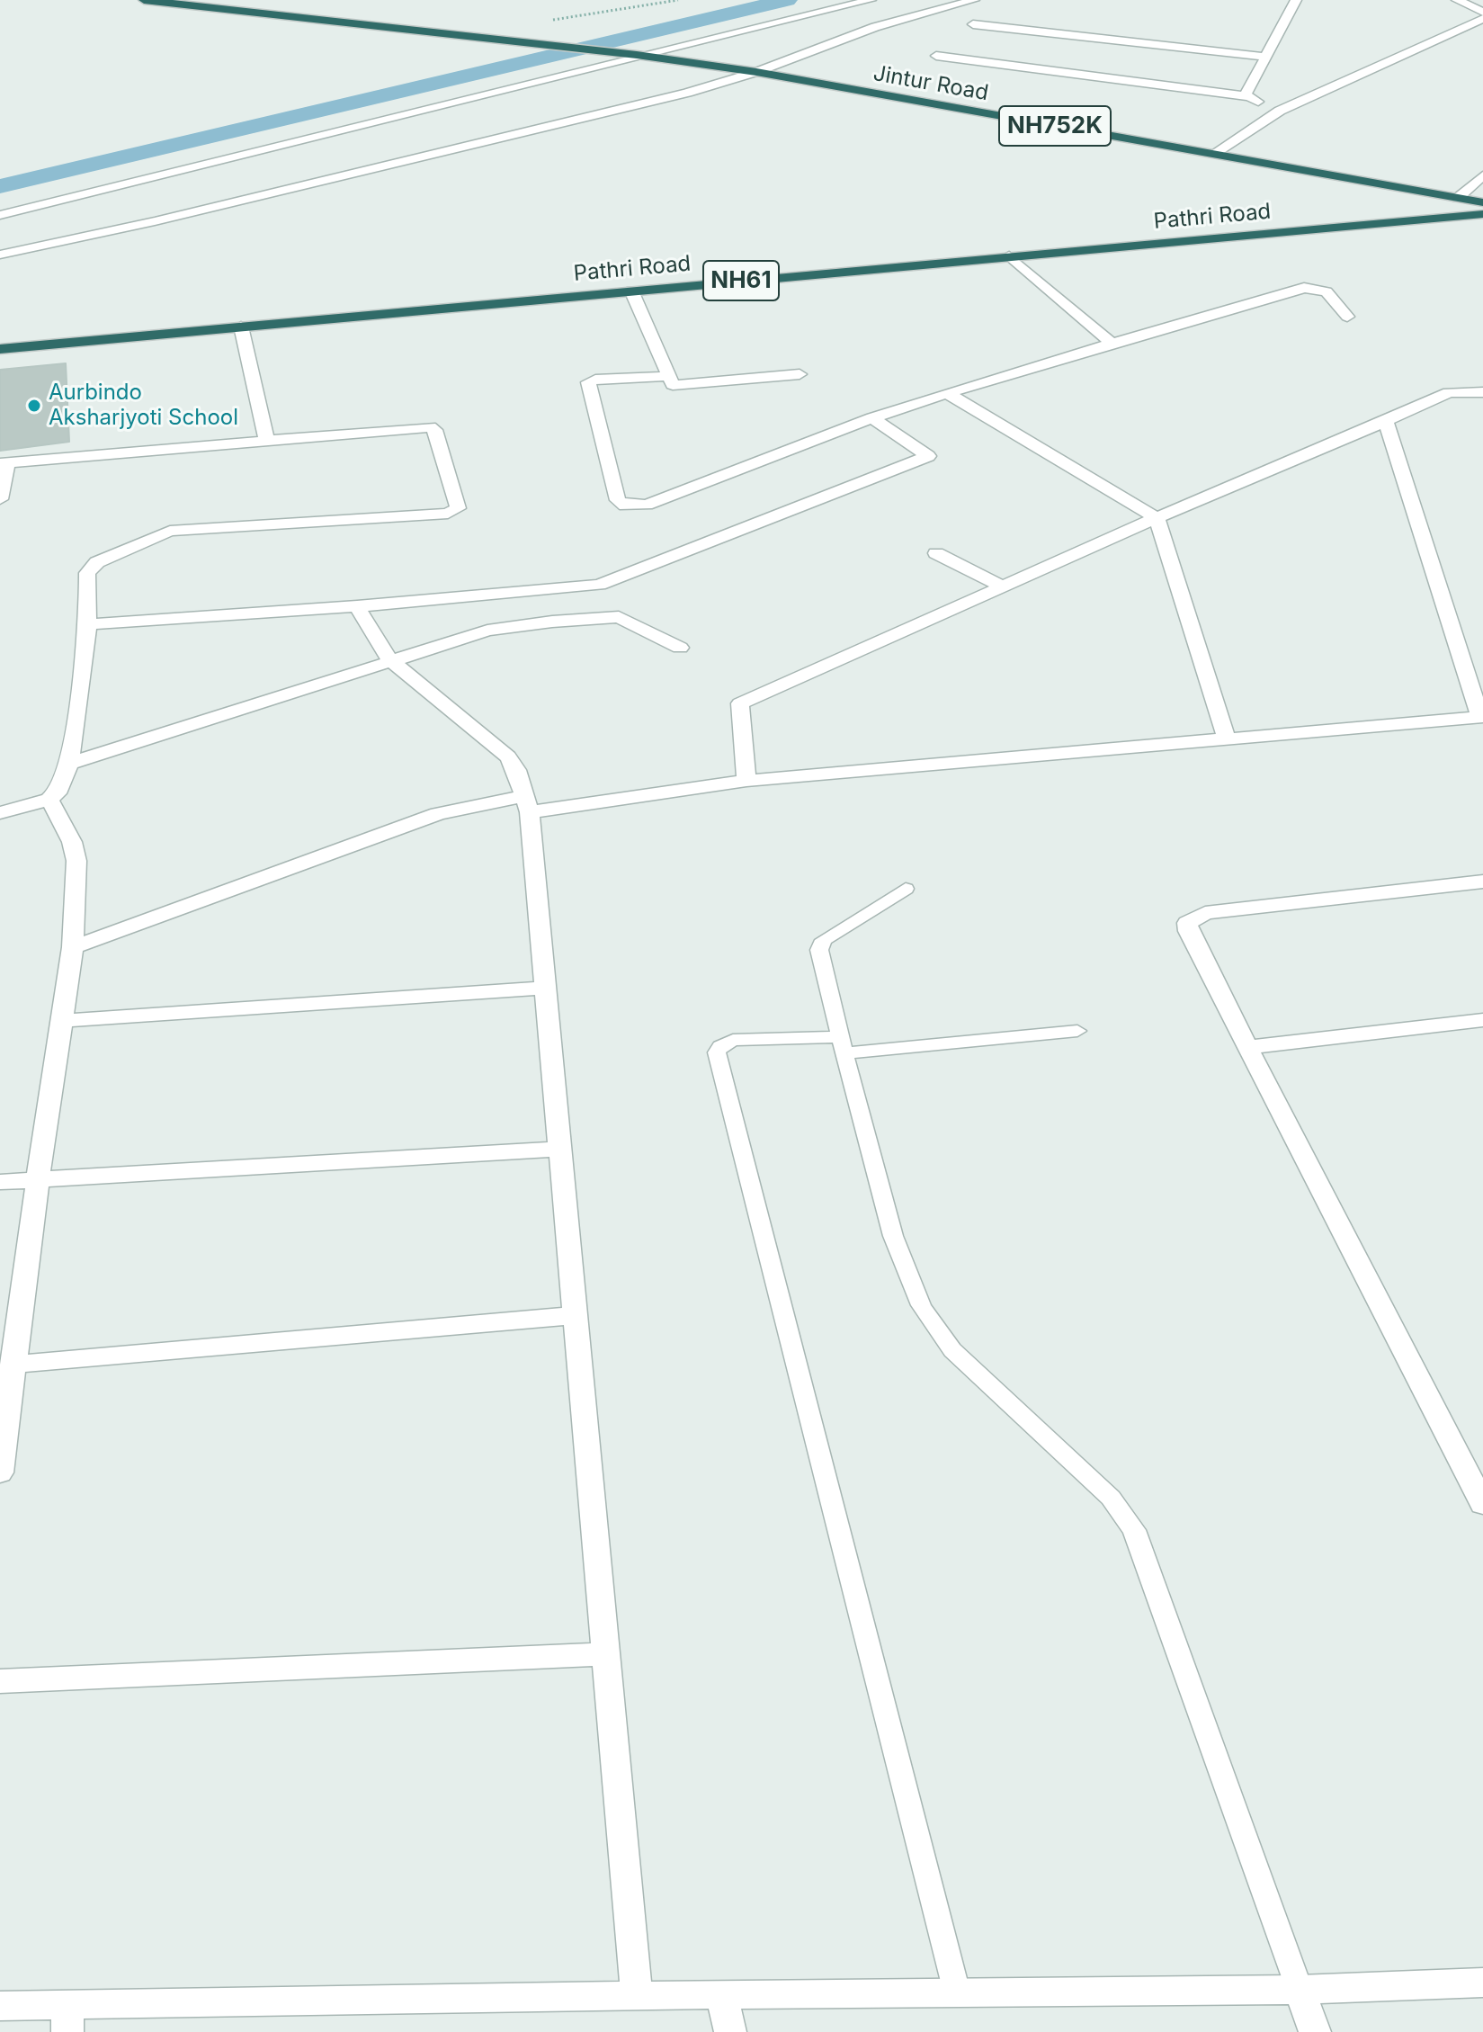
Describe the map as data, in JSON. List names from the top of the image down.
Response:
{
  "streets": {
    "highway": [
      "Jintur Road",
      "NH752K",
      "Pathri Road",
      "NH61"
    ]
  },
  "crossings": [
    ["Jintur Road", "NH752K"]
  ],
  "places": ["Aurbindo Aksharjyoti School"]
}
